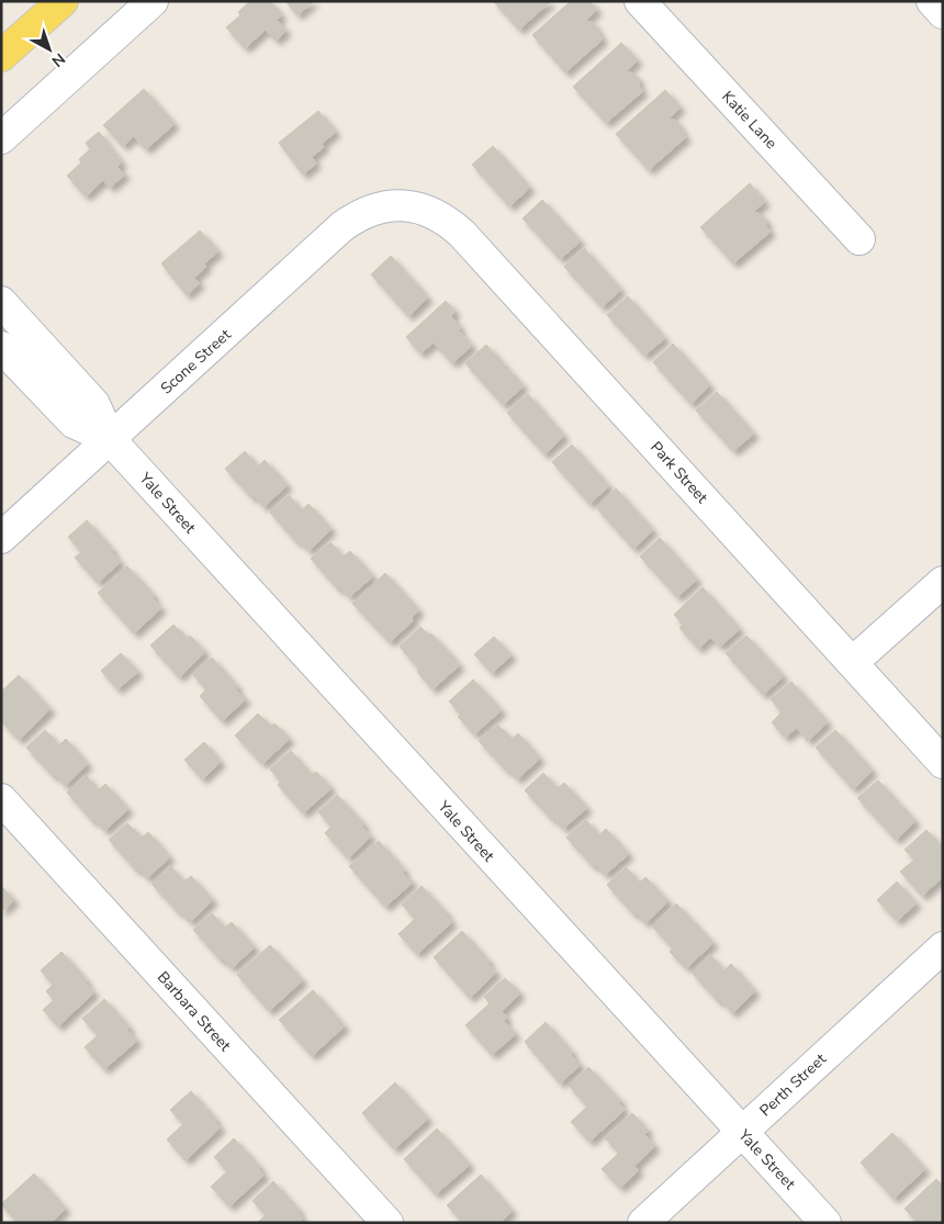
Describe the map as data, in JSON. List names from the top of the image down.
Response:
{
  "streets": {
    "street": [
      "Katie Lane",
      "Scone Street",
      "Park Street",
      "Yale Street",
      "Barbara Street",
      "Perth Street"
    ]
  },
  "crossings": [
    ["Scone Street", "Park Street"],
    ["Scone Street", "Yale Street"],
    ["Yale Street", "Perth Street"]
  ],
  "north": "bottom right"
}
